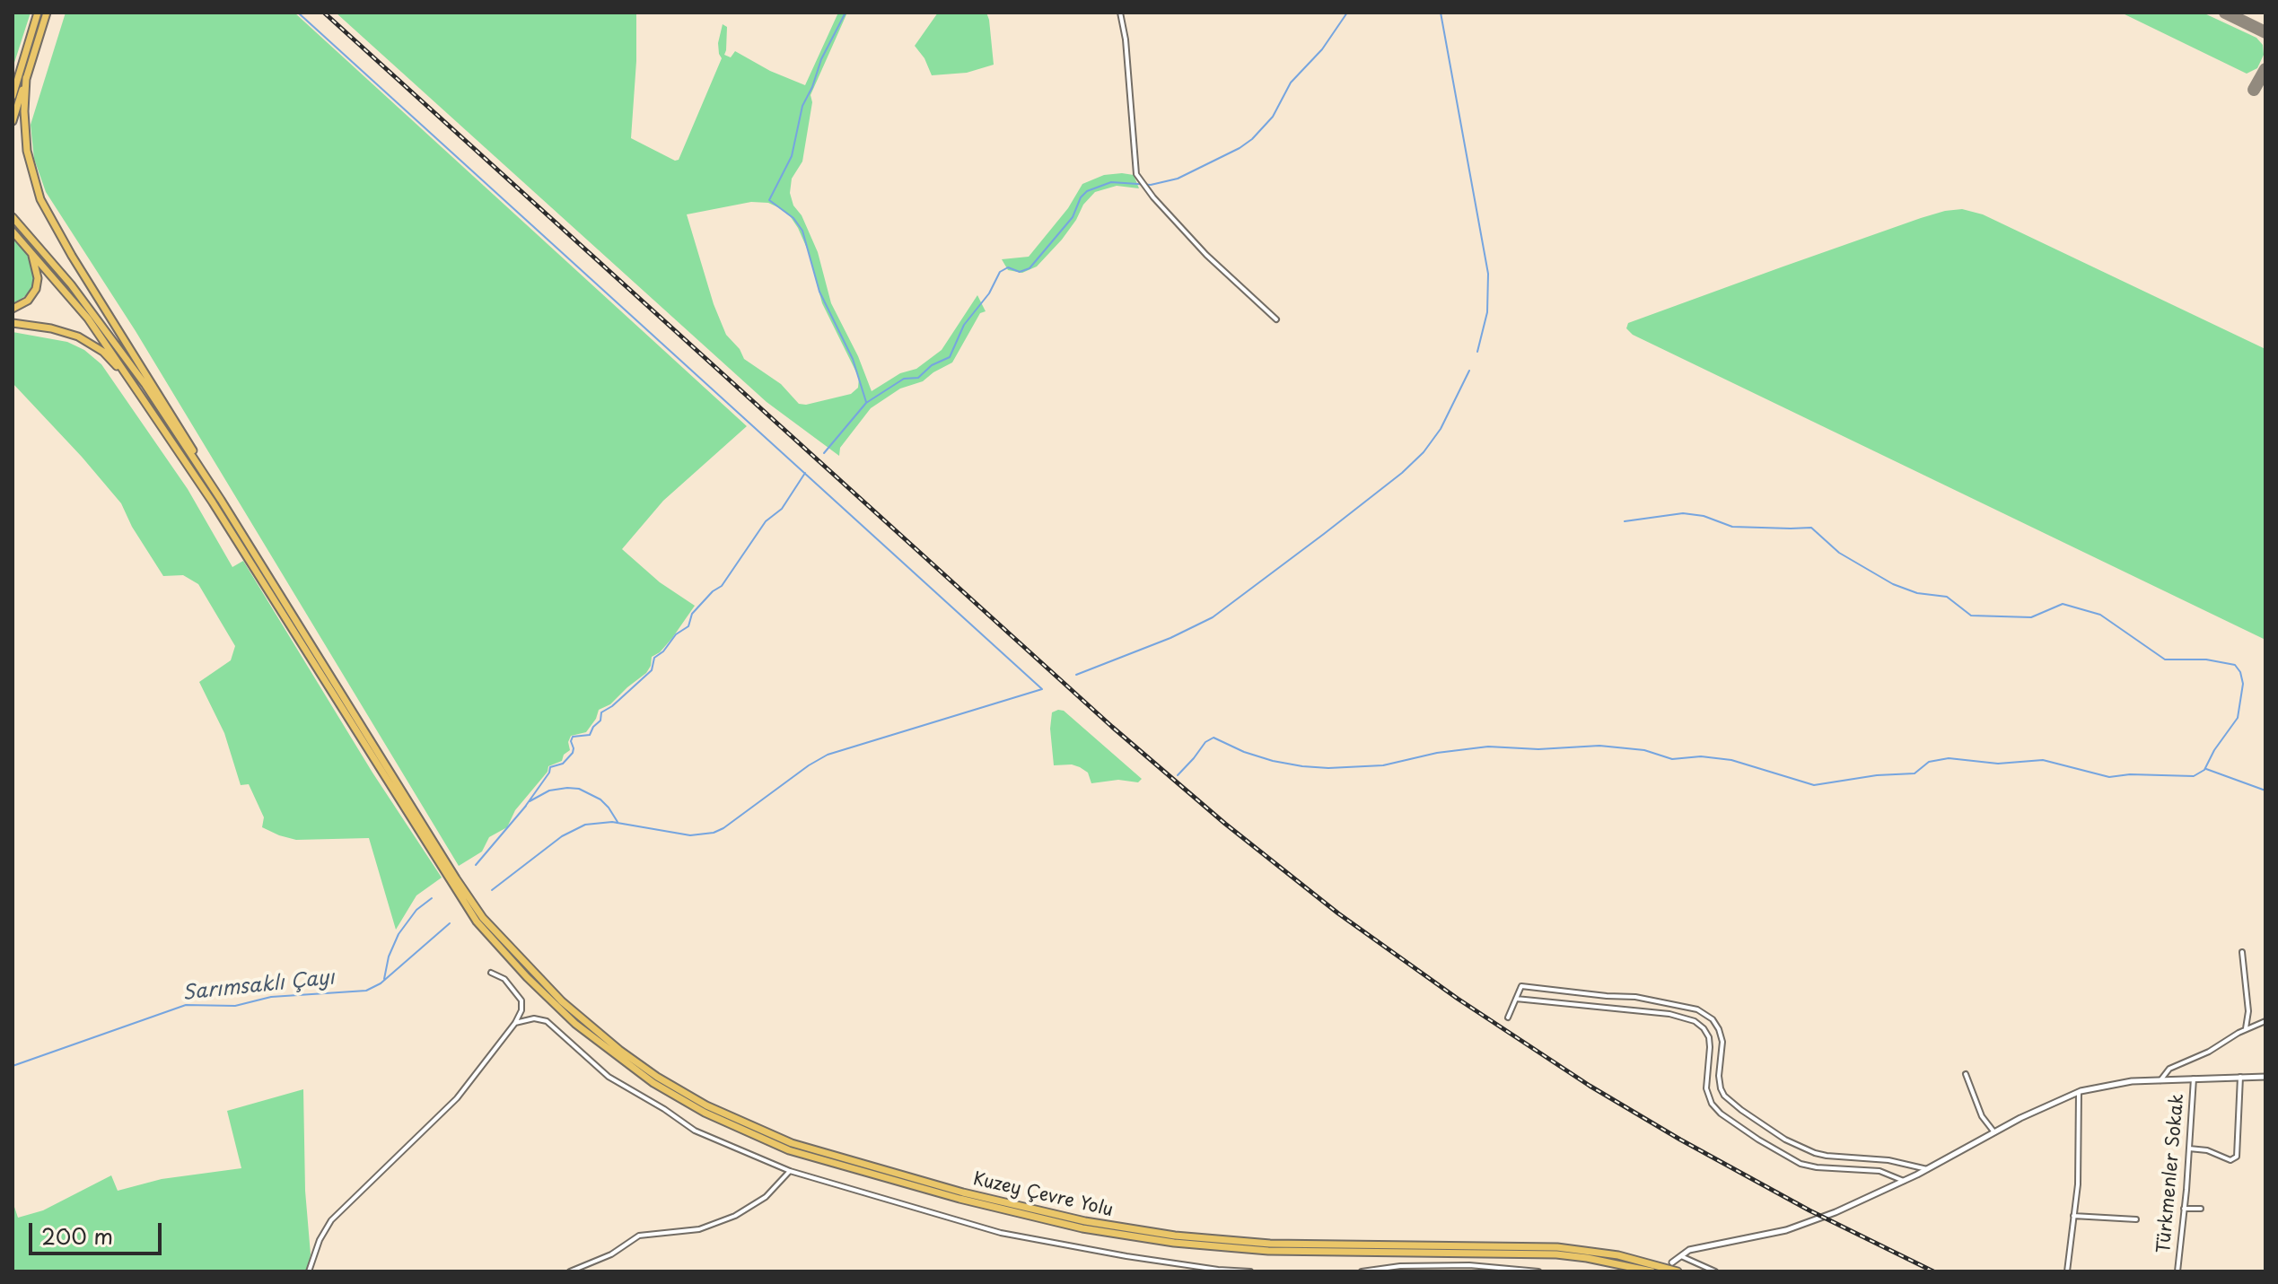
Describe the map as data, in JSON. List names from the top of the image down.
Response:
{
  "streets": {
    "highway": ["Kuzey Çevre Yolu"],
    "street": ["Türkmenler Sokak"]
  },
  "water": ["Sarımsaklı Çayı"],
  "scale_bar": "200 m"
}
